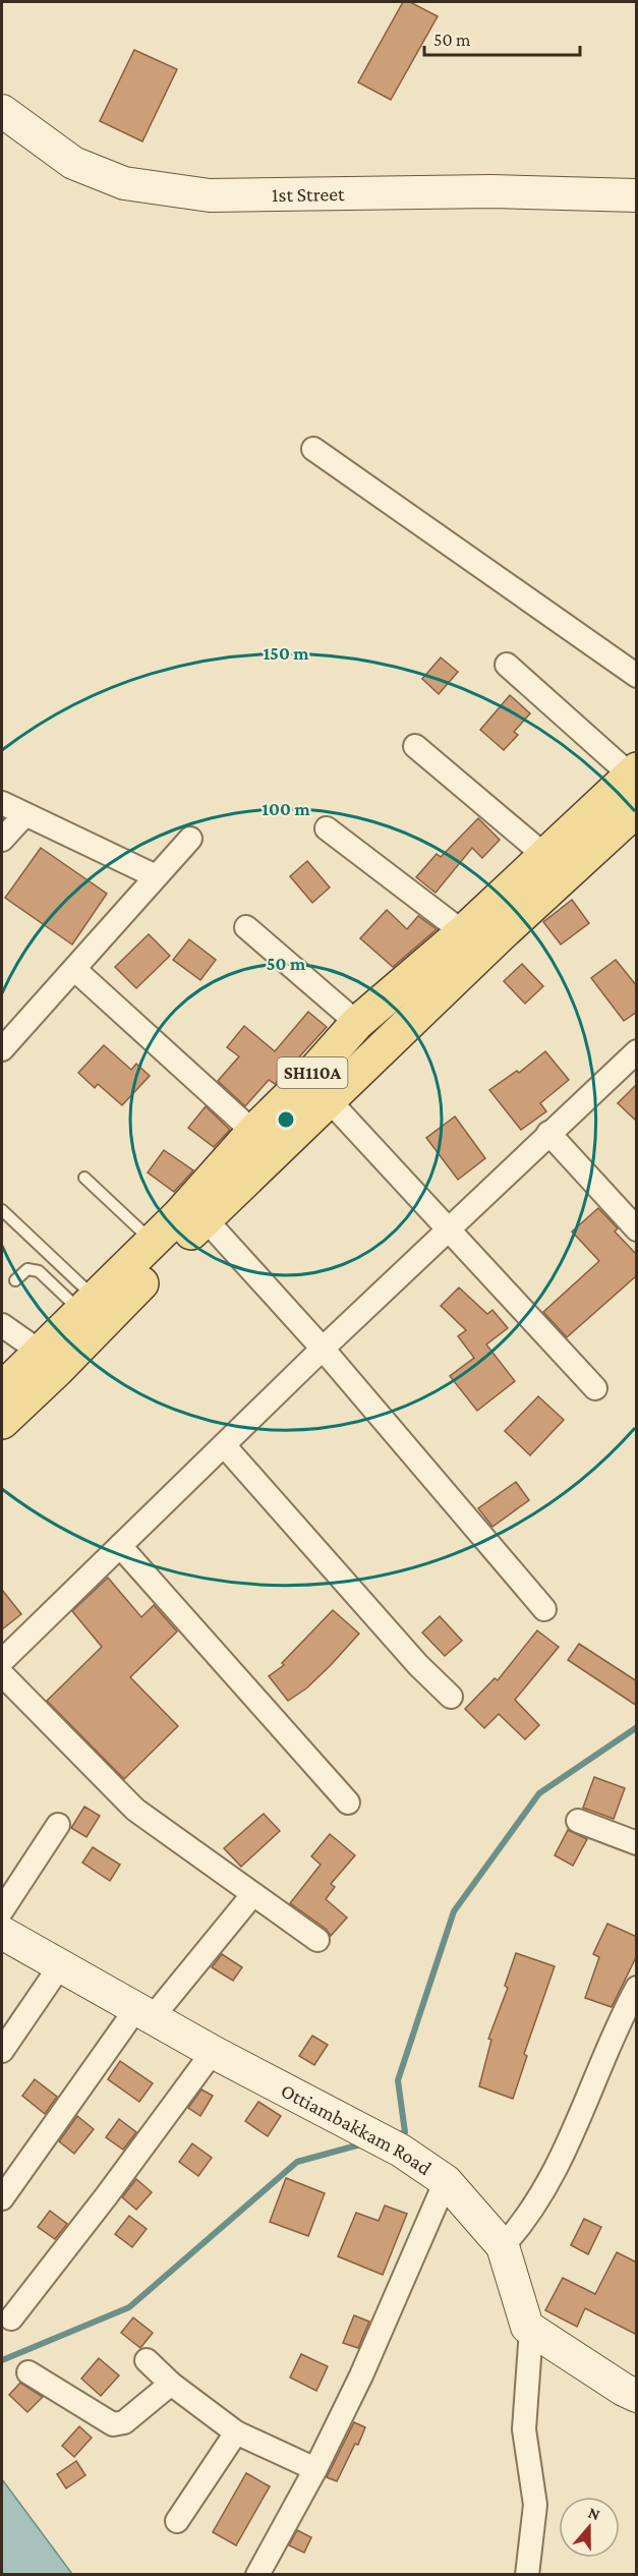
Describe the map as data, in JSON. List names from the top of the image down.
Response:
{
  "streets": {
    "main road": ["SH110A"],
    "street": ["1st Street", "Ottiambakkam Road"]
  },
  "scale_bar": "50 m",
  "north": "top",
  "rings": ["150 m", "100 m", "50 m"]
}
